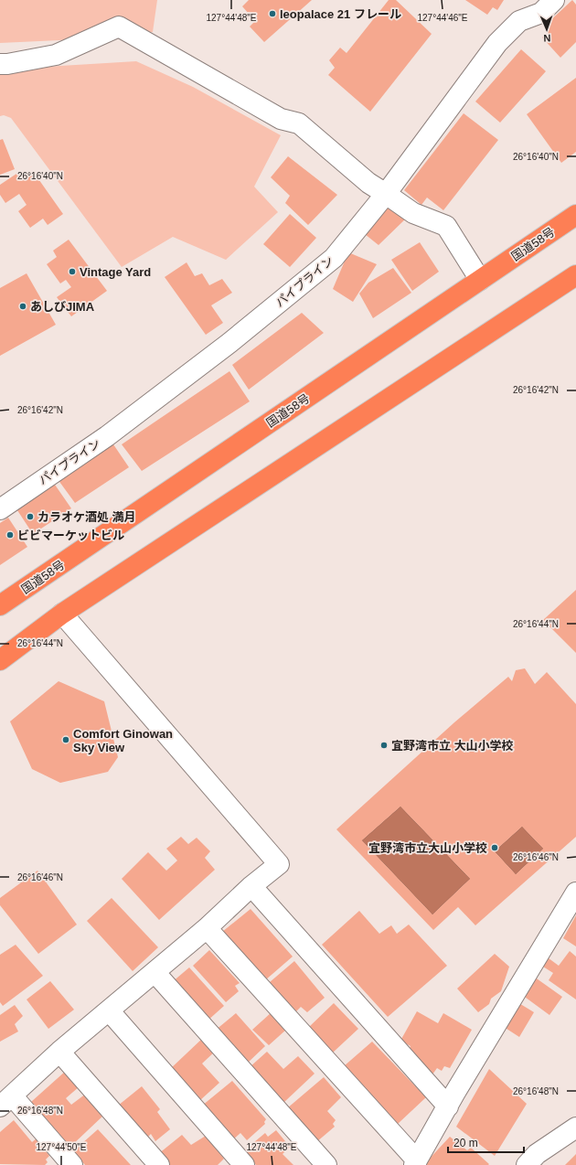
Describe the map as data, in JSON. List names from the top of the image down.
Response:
{
  "streets": {
    "highway": ["国道58号"],
    "street": ["パイプライン"]
  },
  "places": [
    "leopalace 21 フレール",
    "Vintage Yard",
    "あしびJIMA",
    "カラオケ酒処 満月",
    "ビビマーケットビル",
    "Comfort Ginowan Sky View",
    "宜野湾市立 大山小学校",
    "宜野湾市立大山小学校"
  ],
  "scale_bar": "20 m",
  "north": "bottom",
  "coordinates": [
    "127°44'48\"E",
    "127°44'46\"E",
    "26°16'40\"N",
    "26°16'42\"N",
    "26°16'44\"N",
    "26°16'46\"N",
    "26°16'48\"N",
    "127°44'50\"E"
  ]
}
